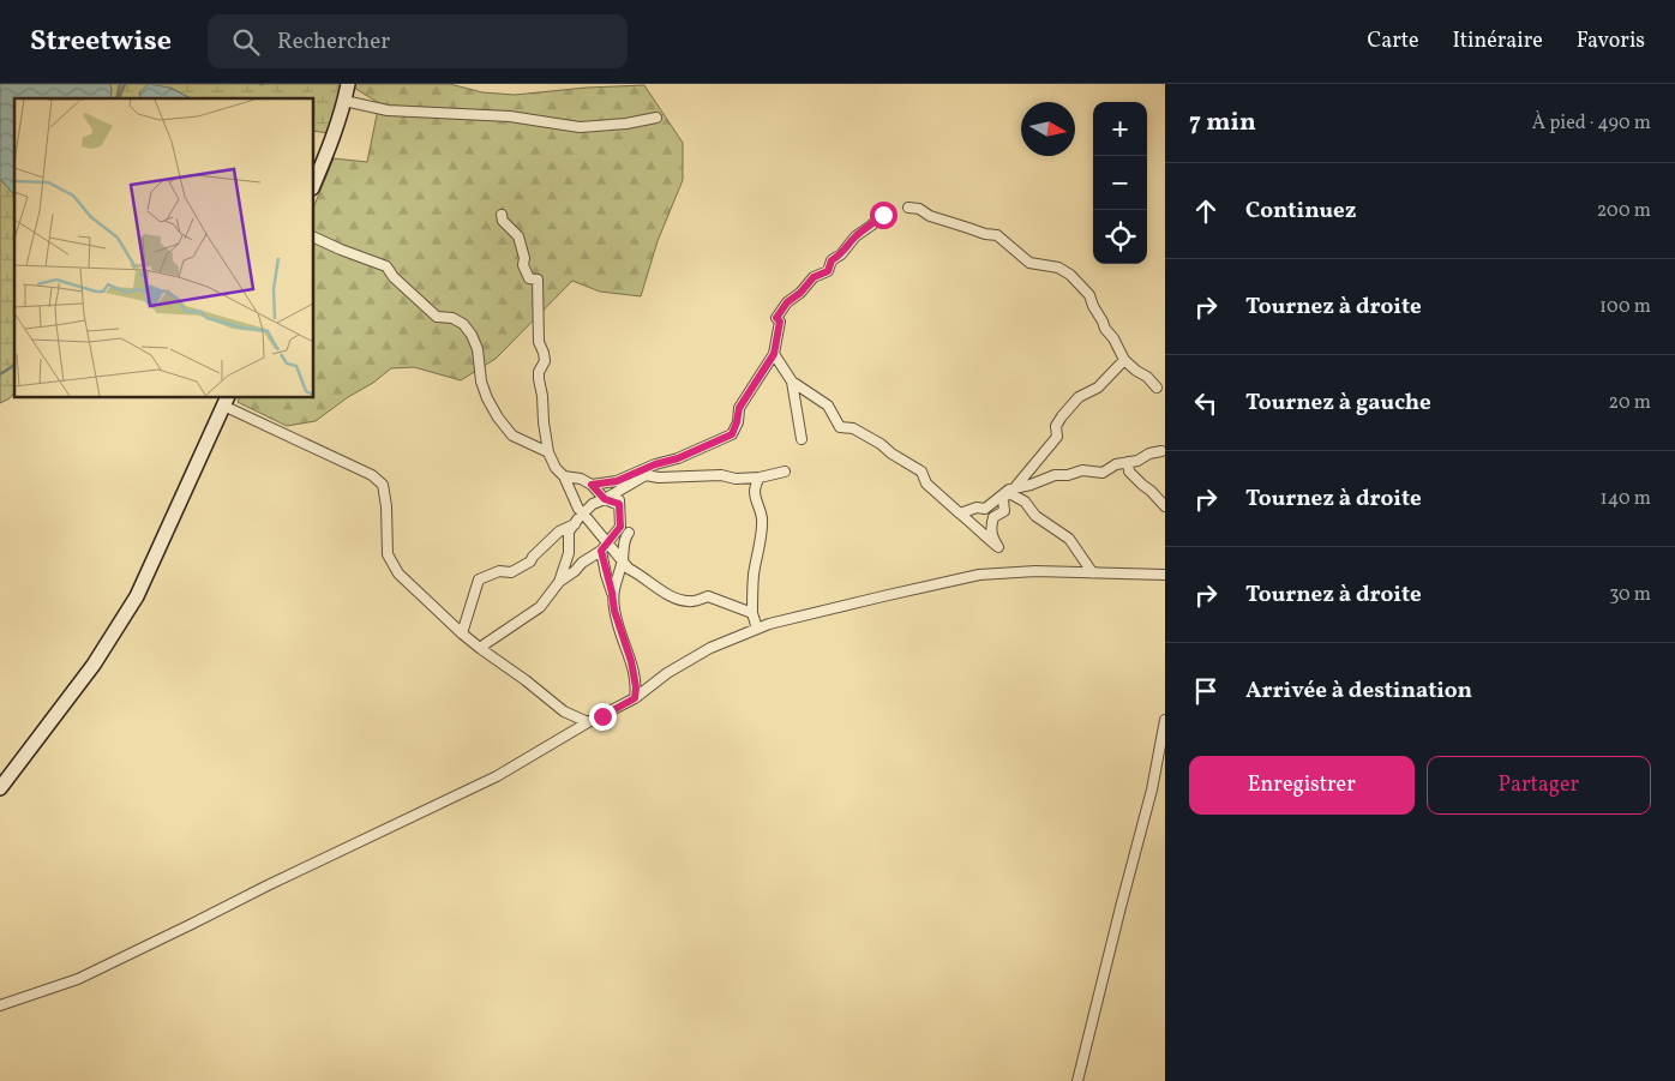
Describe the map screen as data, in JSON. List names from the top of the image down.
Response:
{
  "north": "right",
  "page": {
    "header": "Streetwise",
    "search": "Rechercher",
    "nav": ["Carte", "Itinéraire", "Favoris"],
    "heading": ["7 min", "À pied · 490 m"],
    "map_buttons": ["+", "−"],
    "list": [
      ["Continuez", "200 m"],
      ["Tournez à droite", "100 m"],
      ["Tournez à gauche", "20 m"],
      ["Tournez à droite", "140 m"],
      ["Tournez à droite", "30 m"],
      "Arrivée à destination"
    ],
    "buttons": ["Enregistrer", "Partager"]
  }
}
